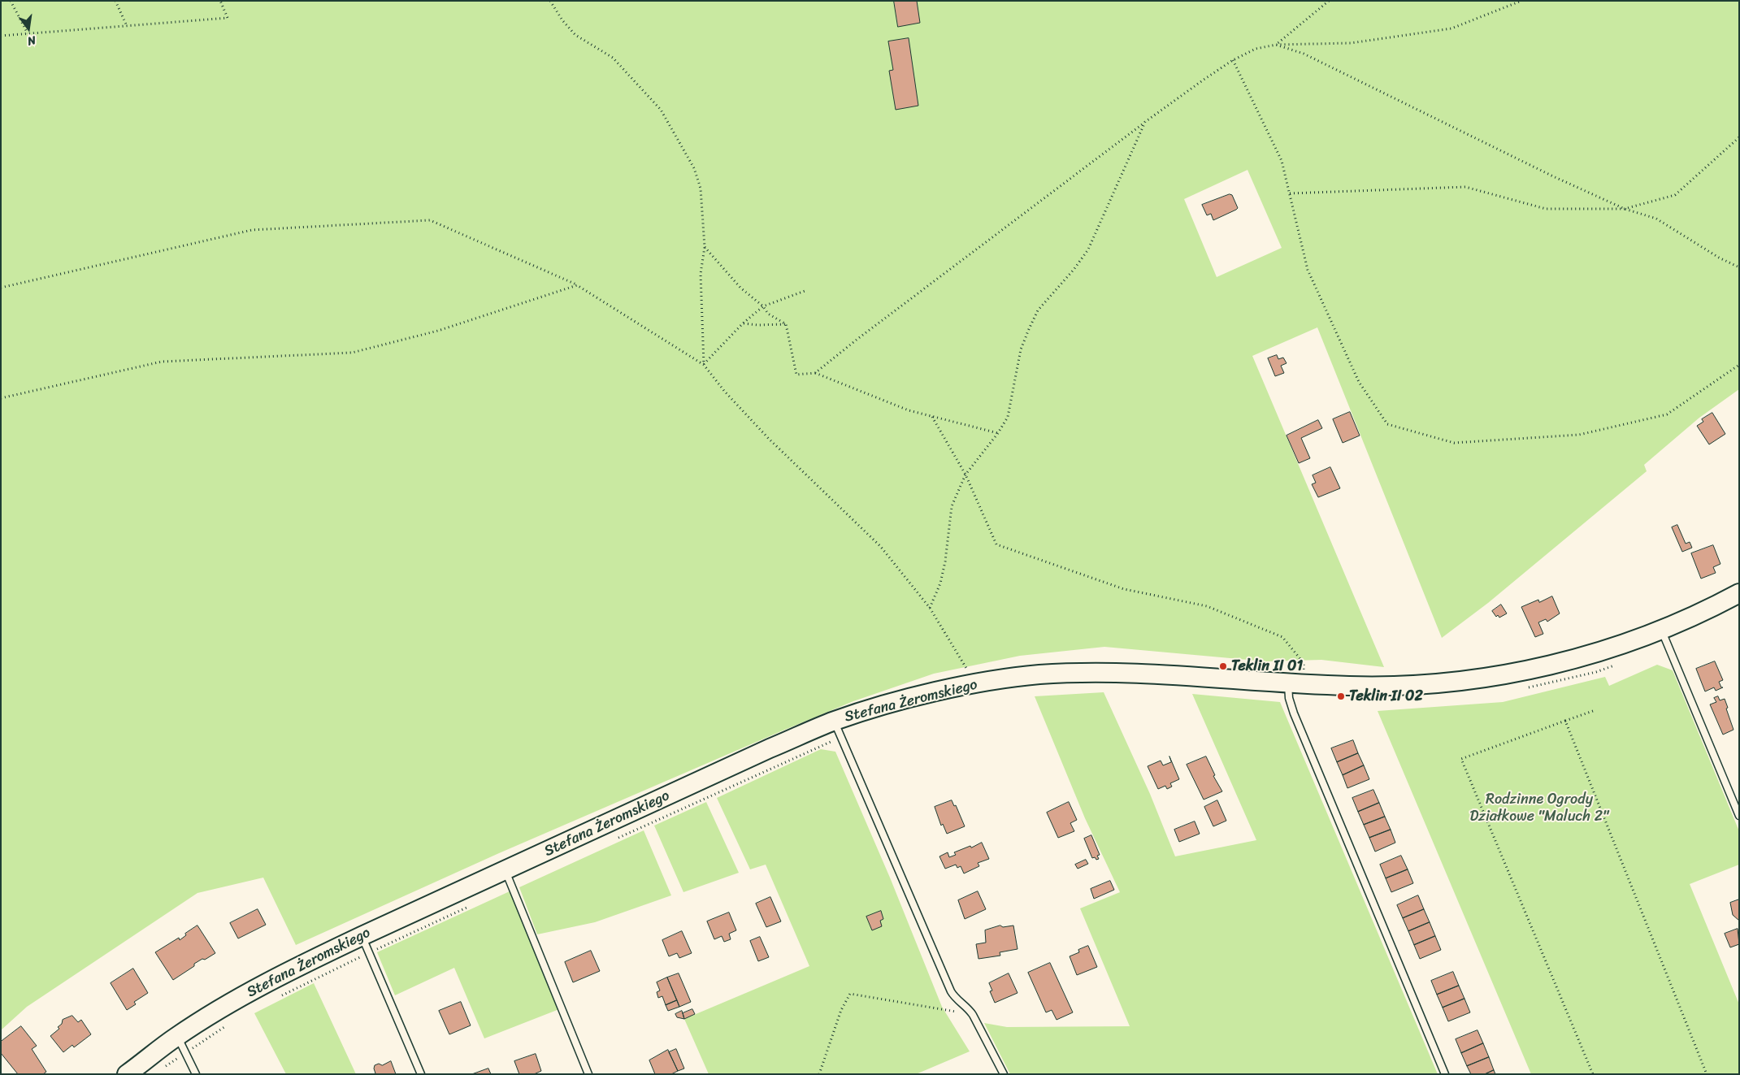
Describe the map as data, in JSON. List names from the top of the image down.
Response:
{
  "streets": {
    "main road": ["Stefana Żeromskiego"]
  },
  "parks": ["Rodzinne Ogrody Działkowe \"Maluch 2\""],
  "places": ["Teklin II 01", "Teklin II 02"],
  "north": "bottom"
}
